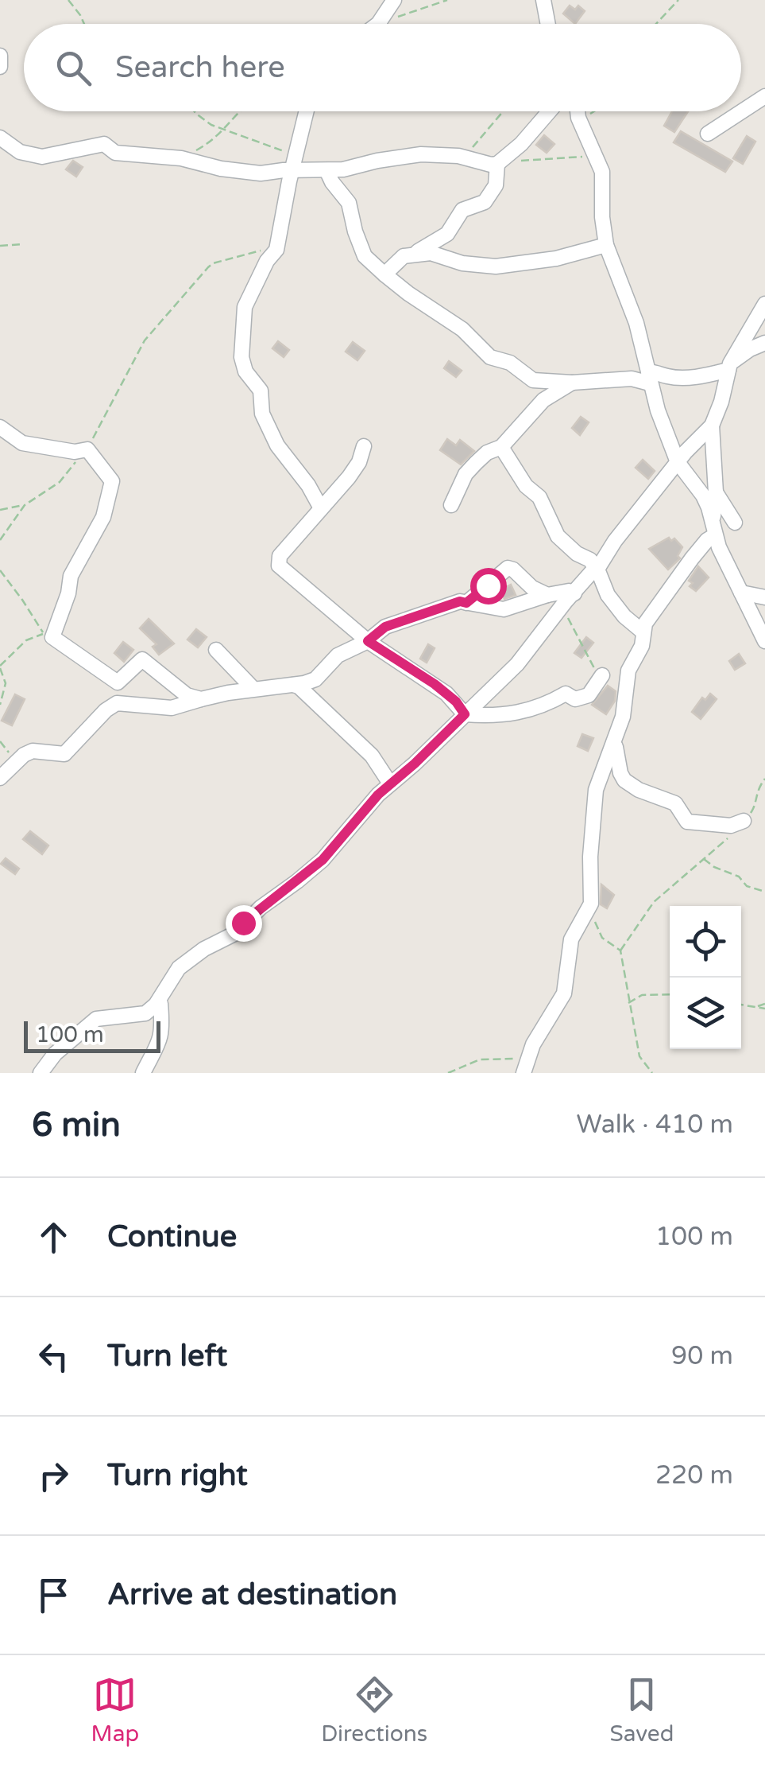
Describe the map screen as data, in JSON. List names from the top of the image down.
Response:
{
  "scale_bar": "100 m",
  "page": {
    "search": "Search here",
    "scale": "100 m",
    "heading": ["6 min", "Walk · 410 m"],
    "list": [
      ["Continue", "100 m"],
      ["Turn left", "90 m"],
      ["Turn right", "220 m"],
      "Arrive at destination"
    ],
    "nav": ["Map", "Directions", "Saved"]
  }
}
